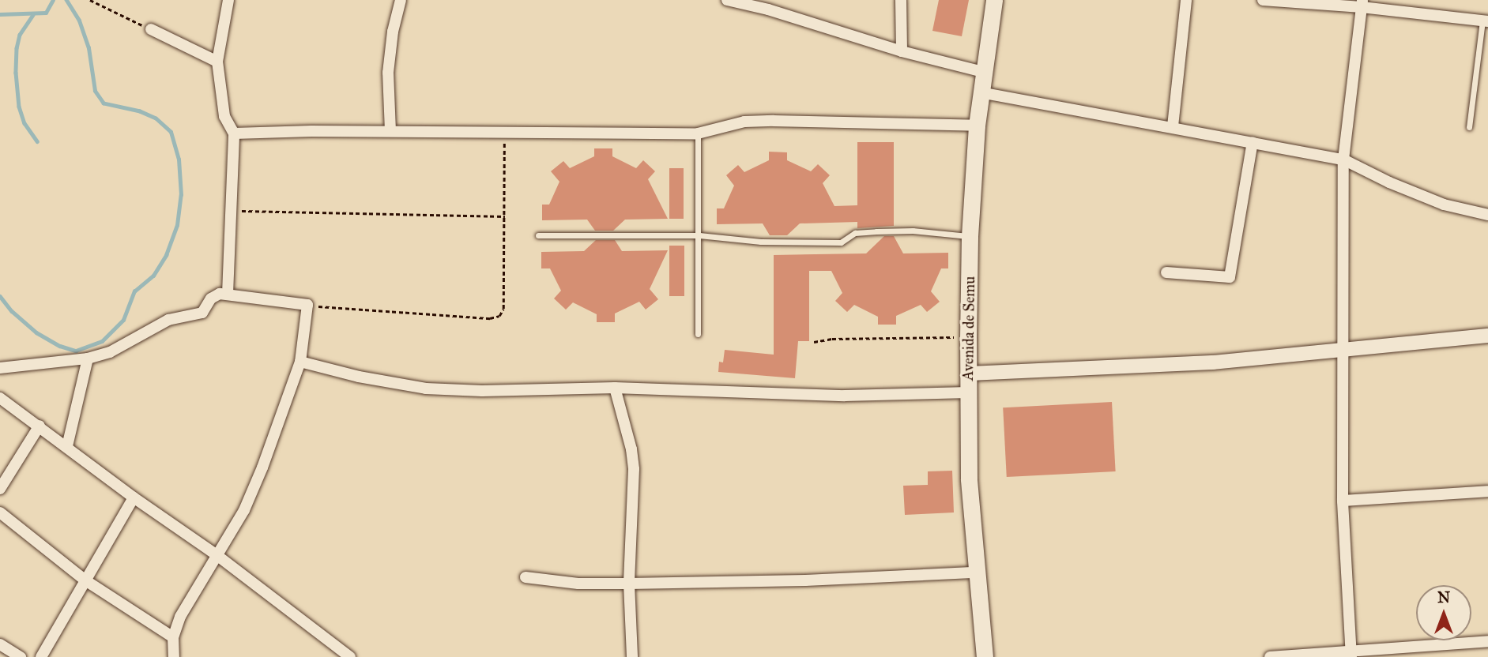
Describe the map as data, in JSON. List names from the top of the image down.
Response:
{
  "streets": {
    "main road": ["Avenida de Semu"]
  },
  "north": "top"
}
